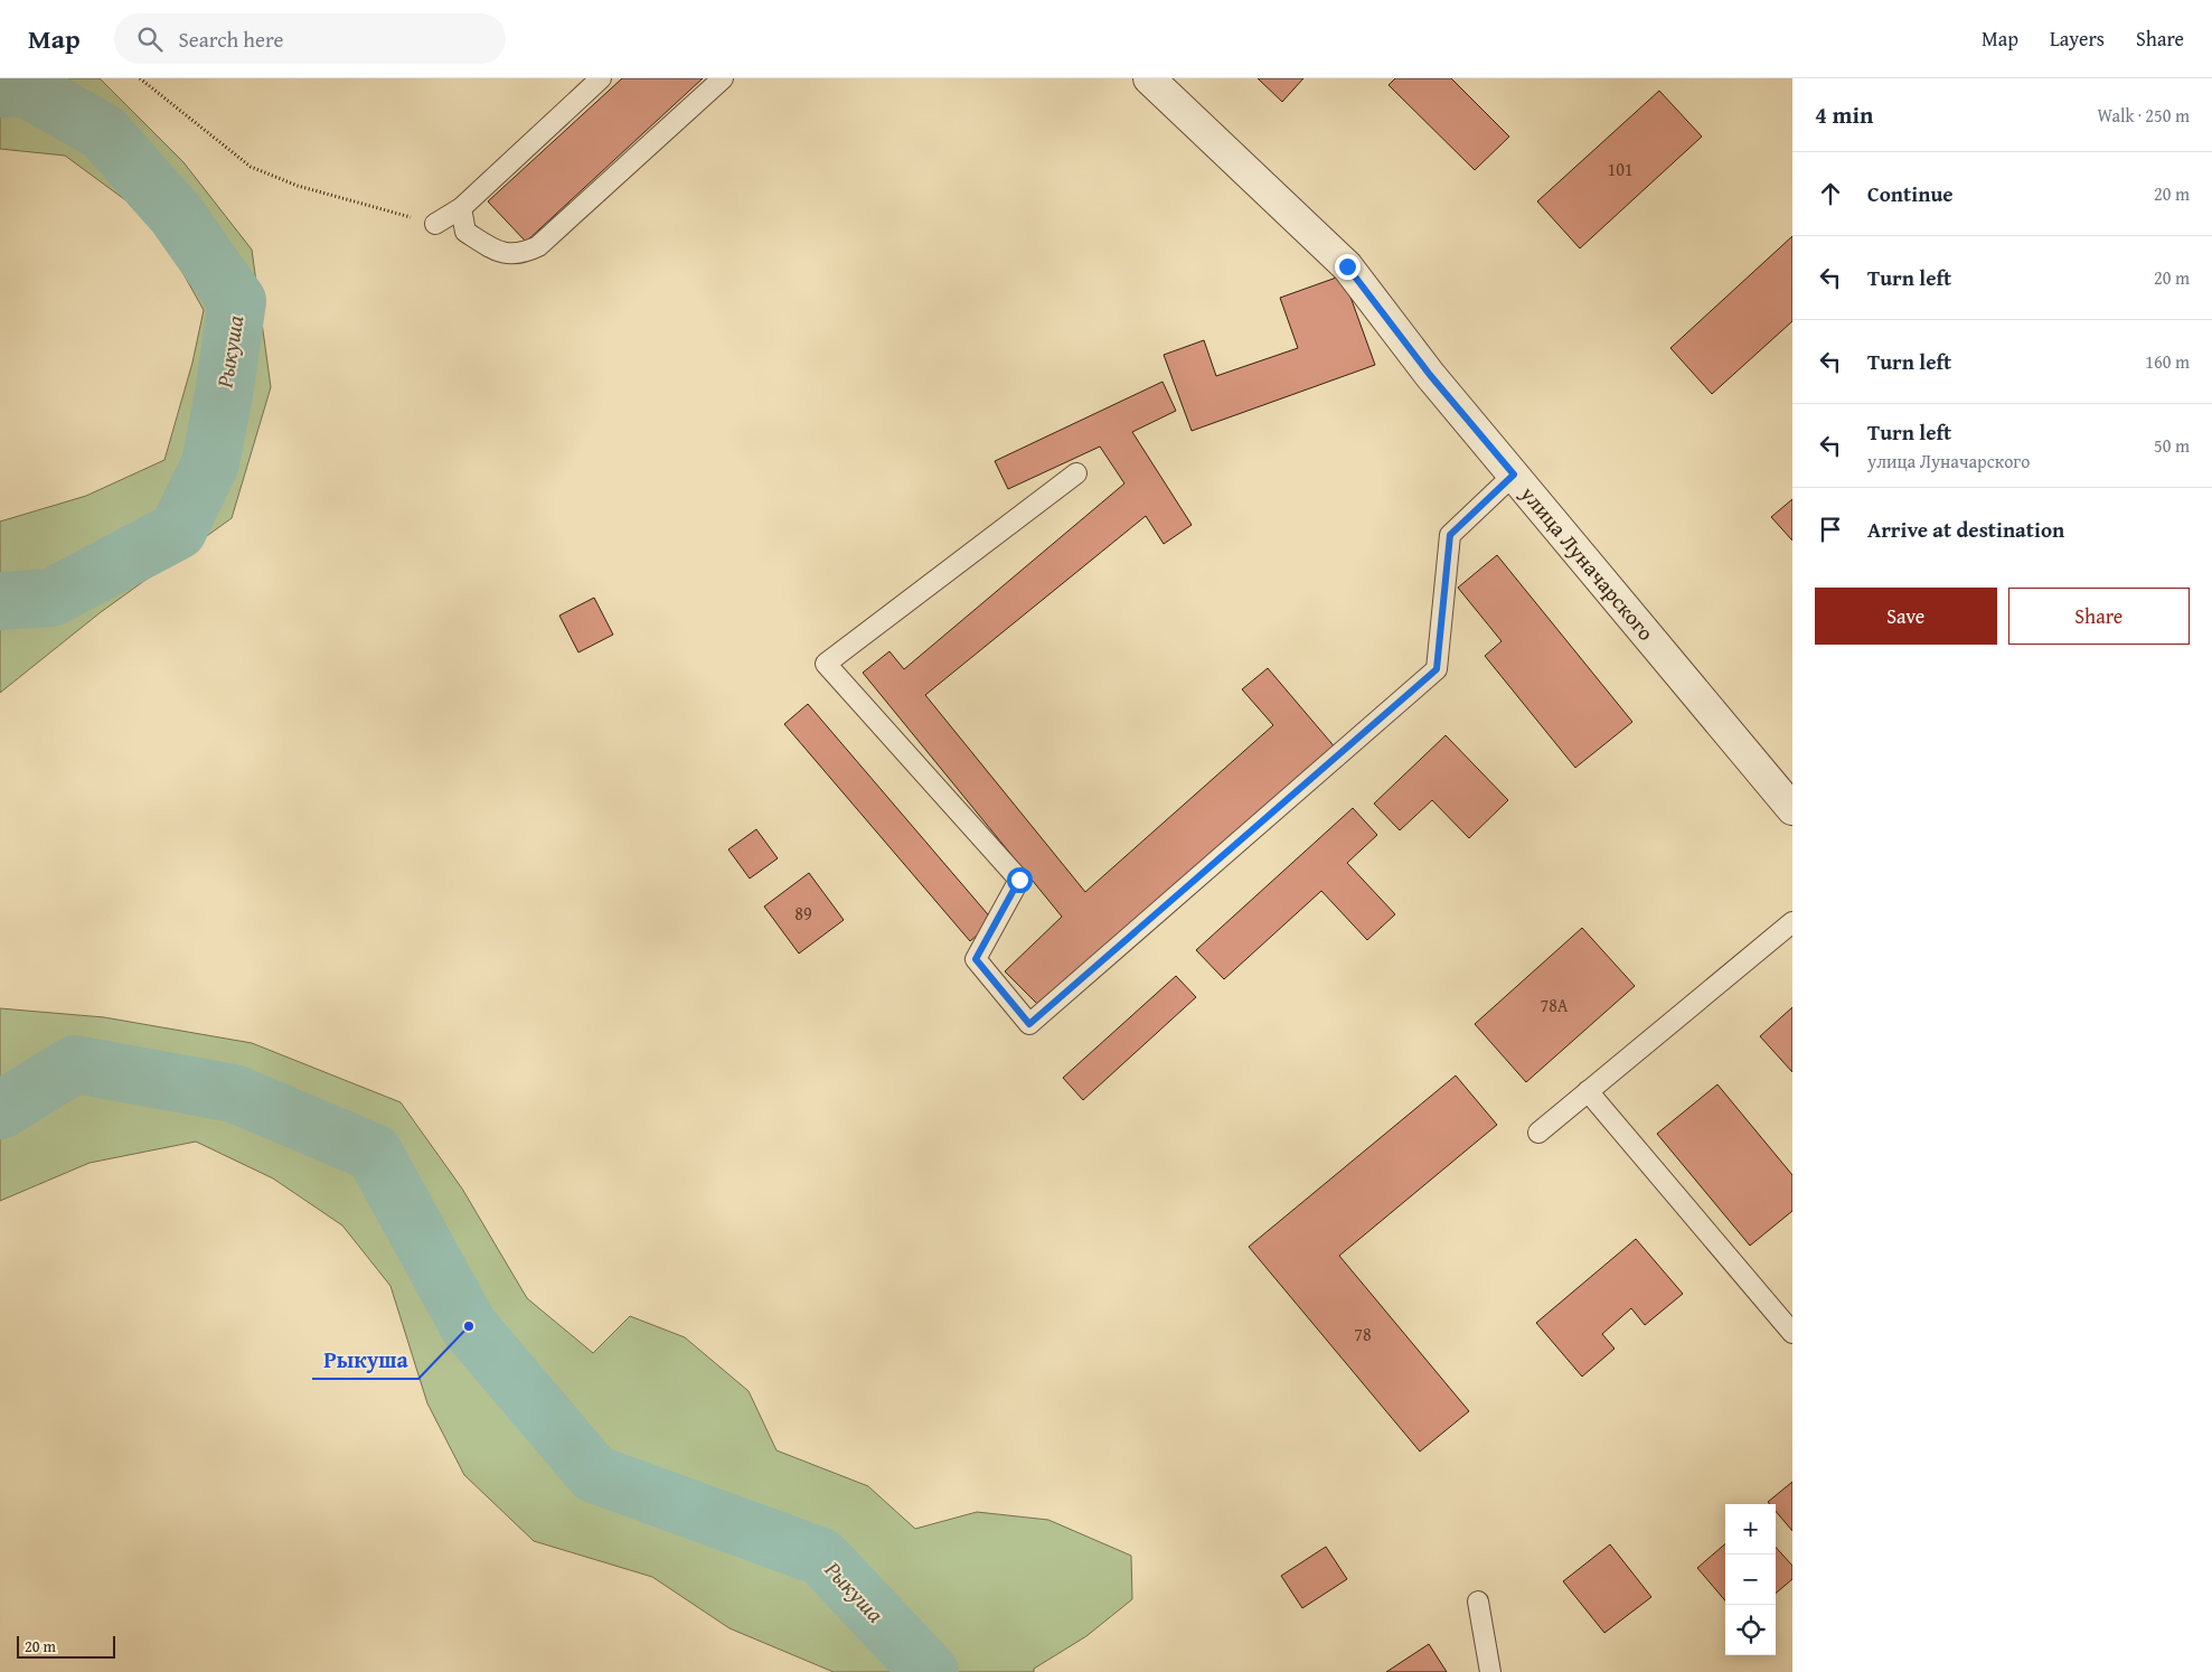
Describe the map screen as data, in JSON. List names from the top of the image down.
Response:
{
  "streets": {
    "street": ["улица Луначарского"]
  },
  "water": ["Рыкуша"],
  "places": ["Рыкуша"],
  "house_numbers": [
    "101",
    "89",
    "78А",
    "78"
  ],
  "scale_bar": "20 m",
  "page": {
    "header": "Map",
    "search": "Search here",
    "nav": ["Map", "Layers", "Share"],
    "heading": ["4 min", "Walk · 250 m"],
    "list": [
      ["Continue", "20 m"],
      ["Turn left", "20 m"],
      ["Turn left", "160 m"],
      ["Turn left", "улица Луначарского", "50 m"],
      "Arrive at destination"
    ],
    "buttons": ["Save", "Share"],
    "map_buttons": ["+", "−"],
    "scale": "20 m"
  }
}
